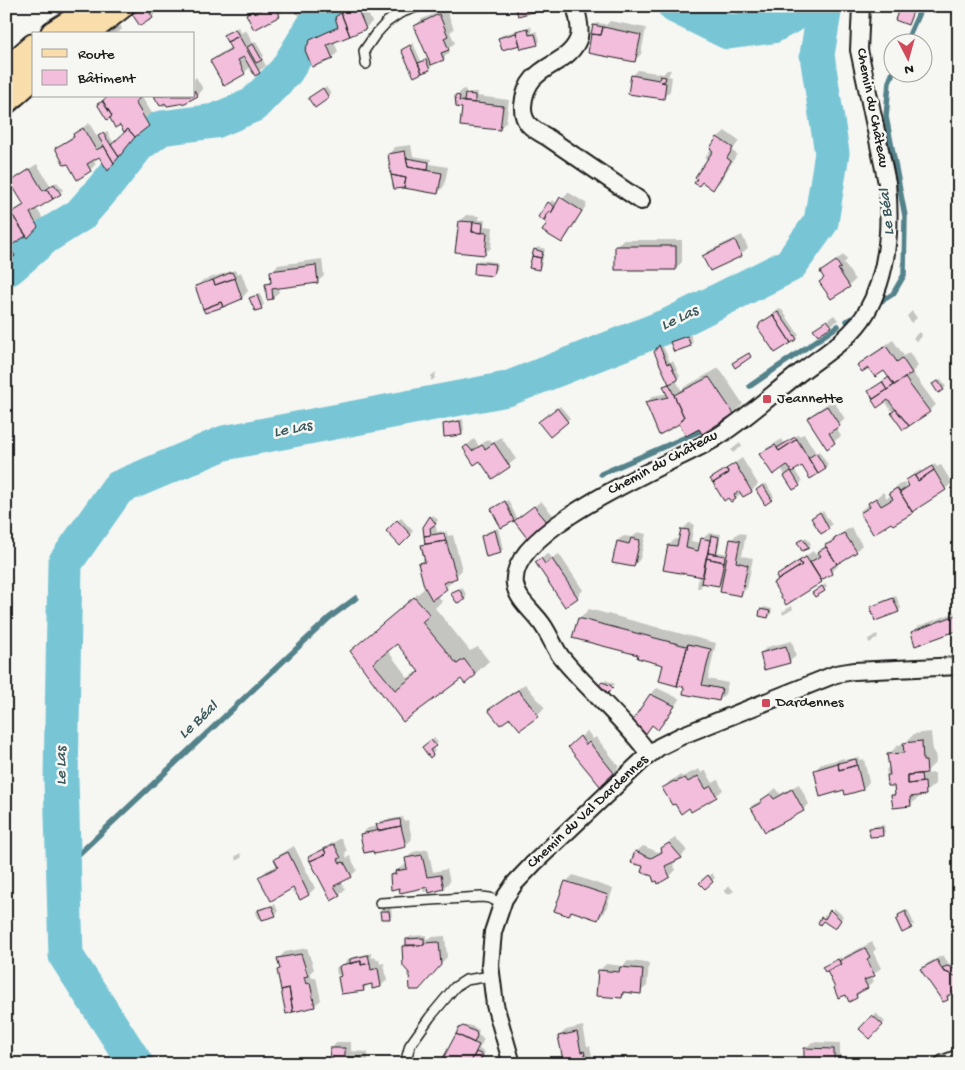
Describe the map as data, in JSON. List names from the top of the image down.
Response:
{
  "streets": {
    "street": ["Chemin du Château", "Chemin du Val Dardennes"]
  },
  "crossings": [
    ["Chemin du Château", "Chemin du Val Dardennes"]
  ],
  "water": ["Le Béal", "Le Las"],
  "places": {
    "transit": ["Jeannette", "Dardennes"]
  },
  "legend": ["Route", "Bâtiment"],
  "north": "bottom"
}
